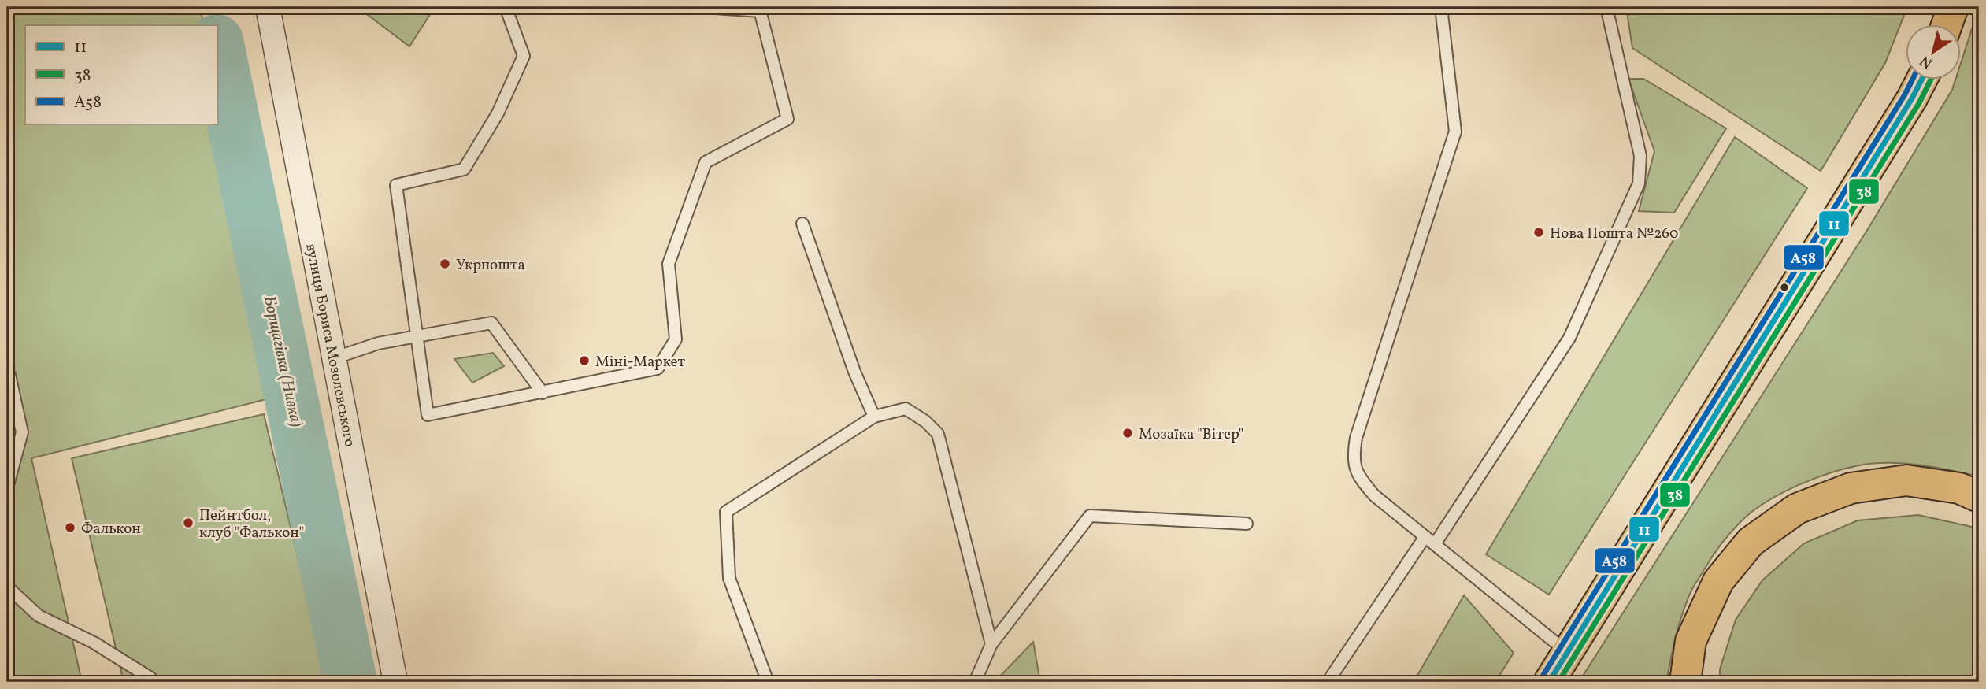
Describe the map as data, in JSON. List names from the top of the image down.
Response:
{
  "streets": {
    "street": ["вулиця Бориса Мозолевського"]
  },
  "water": ["Борщагівка (Нивка)"],
  "places": [
    "Нова Пошта №260",
    "Укрпошта",
    "Міні-Маркет",
    "Мозаїка \"Вітер\"",
    "Пейнтбол, клуб \"Фалькон\"",
    "Фалькон"
  ],
  "lines": ["transit line 11", "transit line 38", "transit line А58"],
  "legend": ["11", "38", "А58"],
  "north": "bottom left"
}
